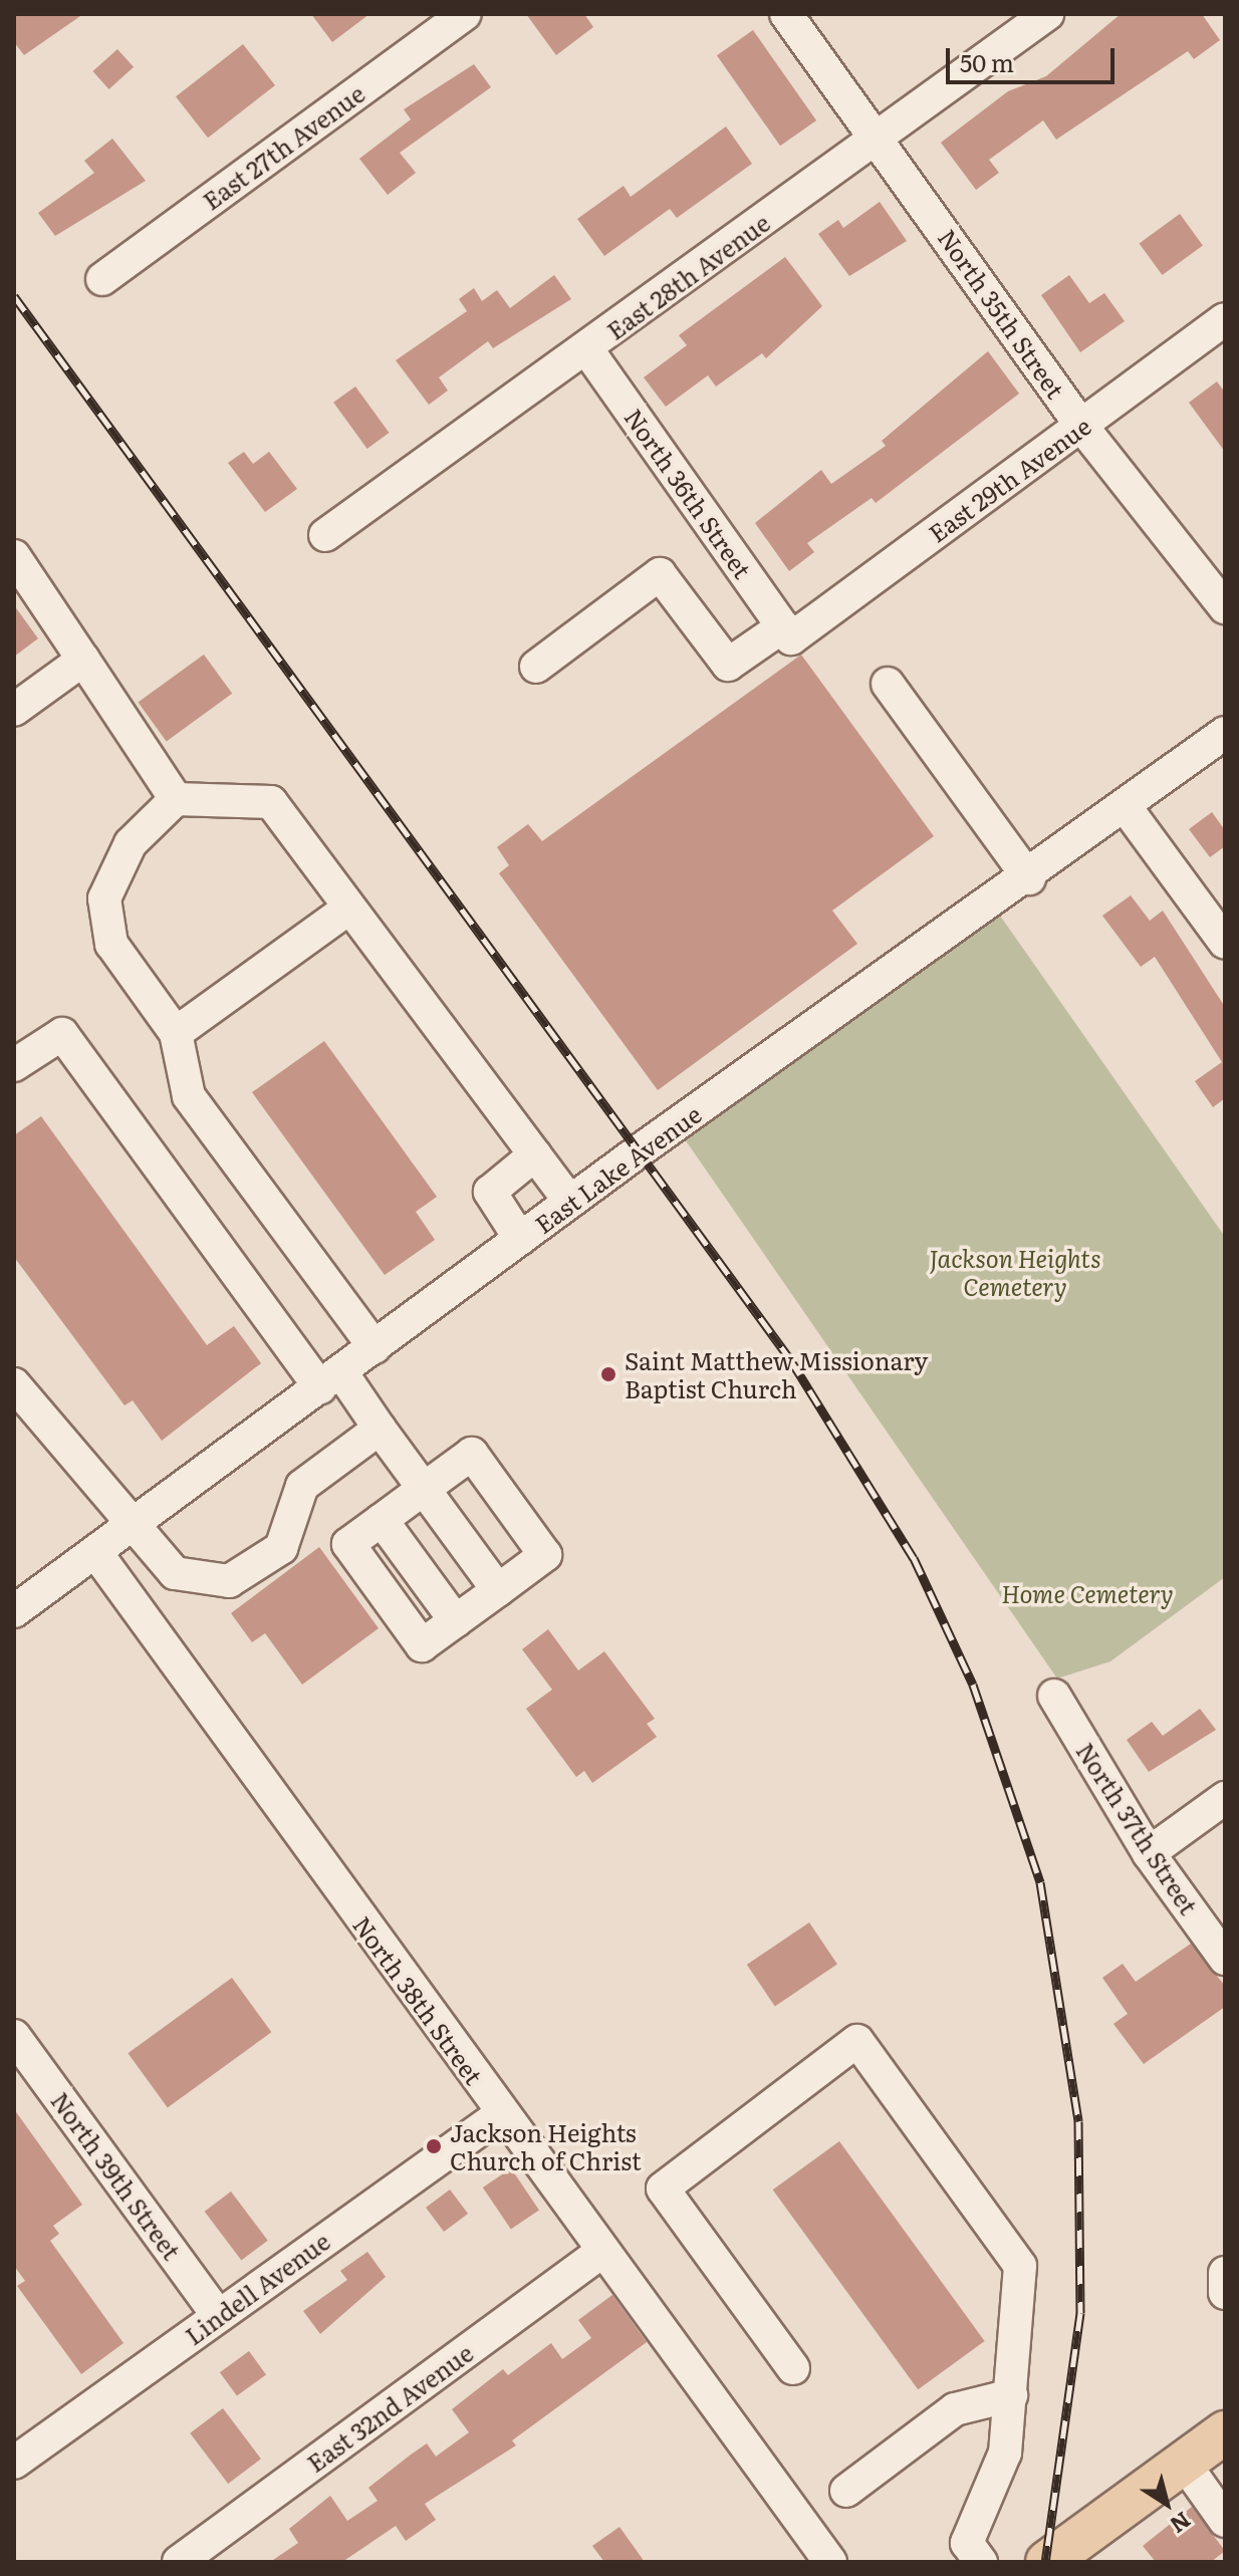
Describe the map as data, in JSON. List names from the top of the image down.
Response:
{
  "streets": {
    "street": [
      "East 27th Avenue",
      "East 28th Avenue",
      "North 35th Street",
      "East 29th Avenue",
      "North 36th Street",
      "East Lake Avenue",
      "North 37th Street",
      "North 38th Street",
      "North 39th Street",
      "Lindell Avenue",
      "East 32nd Avenue"
    ]
  },
  "crossings": [
    ["East 28th Avenue", "North 35th Street"],
    ["East 28th Avenue", "North 36th Street"],
    ["North 35th Street", "East 29th Avenue"],
    ["East 29th Avenue", "North 36th Street"],
    ["East Lake Avenue", "North 38th Street"],
    ["North 38th Street", "Lindell Avenue"],
    ["North 38th Street", "East 32nd Avenue"],
    ["North 39th Street", "Lindell Avenue"]
  ],
  "parks": ["Jackson Heights Cemetery", "Home Cemetery"],
  "places": ["Saint Matthew Missionary Baptist Church", "Jackson Heights Church of Christ"],
  "scale_bar": "50 m",
  "north": "bottom right"
}
